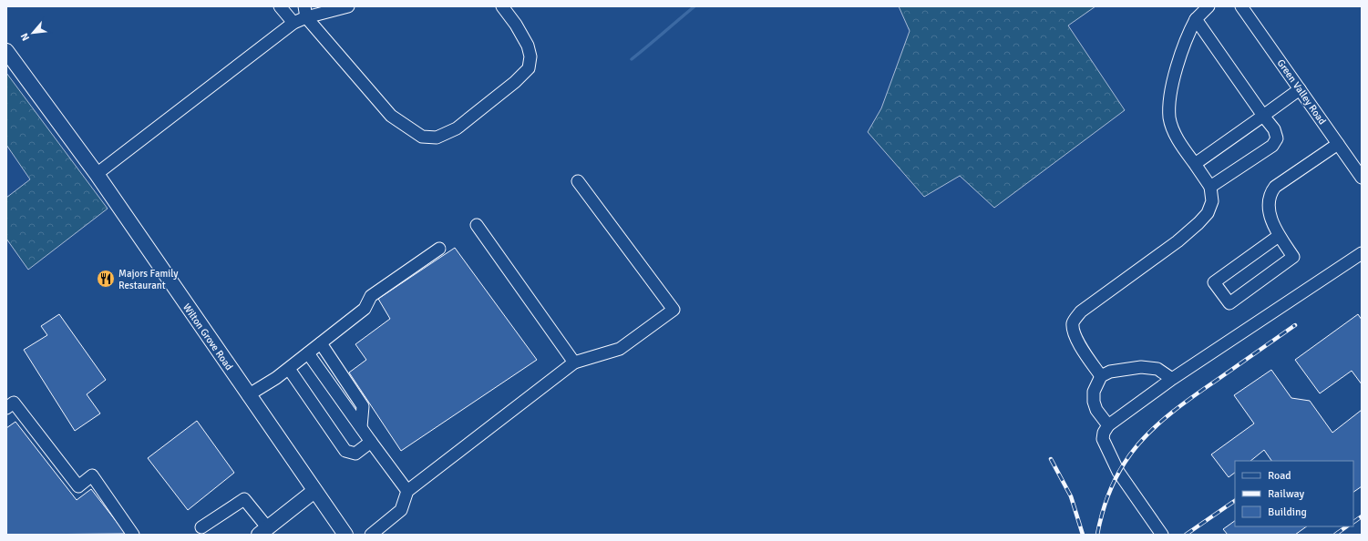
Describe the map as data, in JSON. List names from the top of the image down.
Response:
{
  "streets": {
    "main road": ["Wilton Grove Road"],
    "street": ["Green Valley Road"]
  },
  "places": {
    "restaurant": ["Majors Family Restaurant"]
  },
  "legend": ["Road", "Railway", "Building"],
  "north": "bottom left"
}
